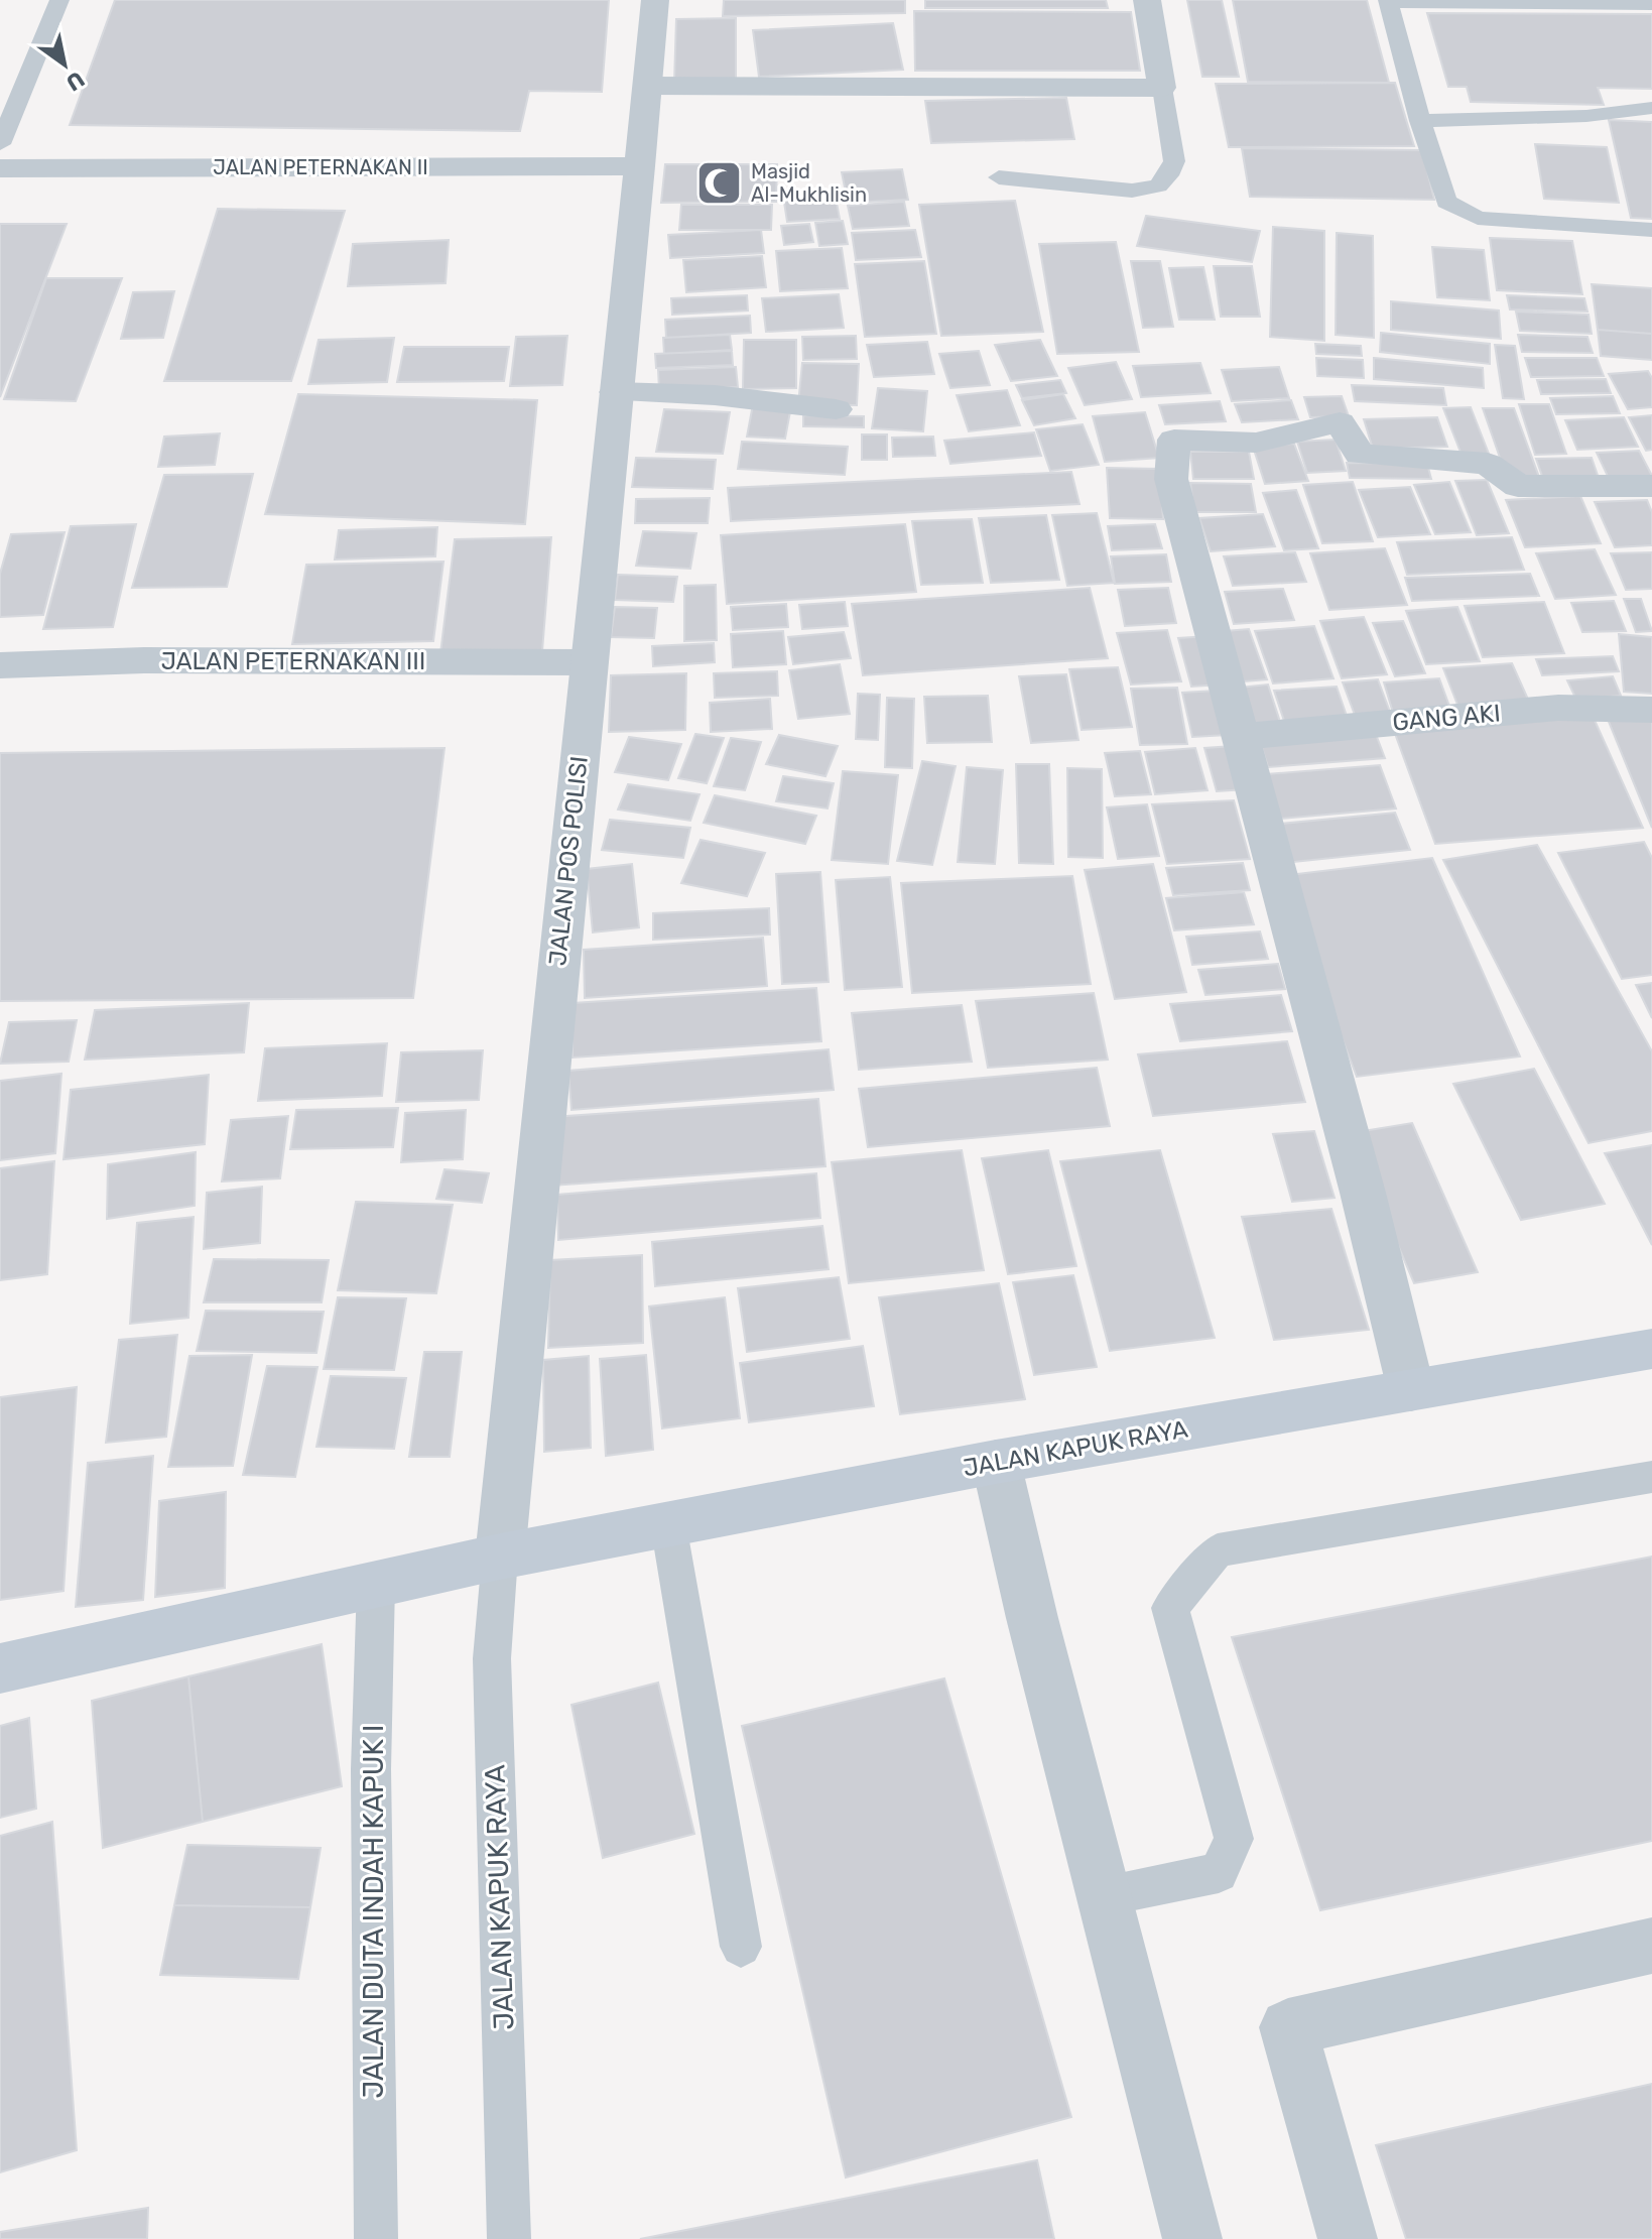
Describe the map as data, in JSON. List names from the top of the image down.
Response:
{
  "streets": {
    "main road": ["JALAN KAPUK RAYA"],
    "street": [
      "JALAN PETERNAKAN II",
      "JALAN PETERNAKAN III",
      "GANG AKI",
      "JALAN POS POLISI"
    ],
    "lane": ["JALAN DUTA INDAH KAPUK I"]
  },
  "crossings": [
    ["JALAN PETERNAKAN II", "JALAN POS POLISI"],
    ["JALAN PETERNAKAN III", "JALAN POS POLISI"],
    ["JALAN POS POLISI", "JALAN KAPUK RAYA"],
    ["JALAN KAPUK RAYA", "JALAN DUTA INDAH KAPUK I"]
  ],
  "places": {
    "mosque": ["Masjid Al-Mukhlisin"]
  },
  "north": "bottom right"
}
